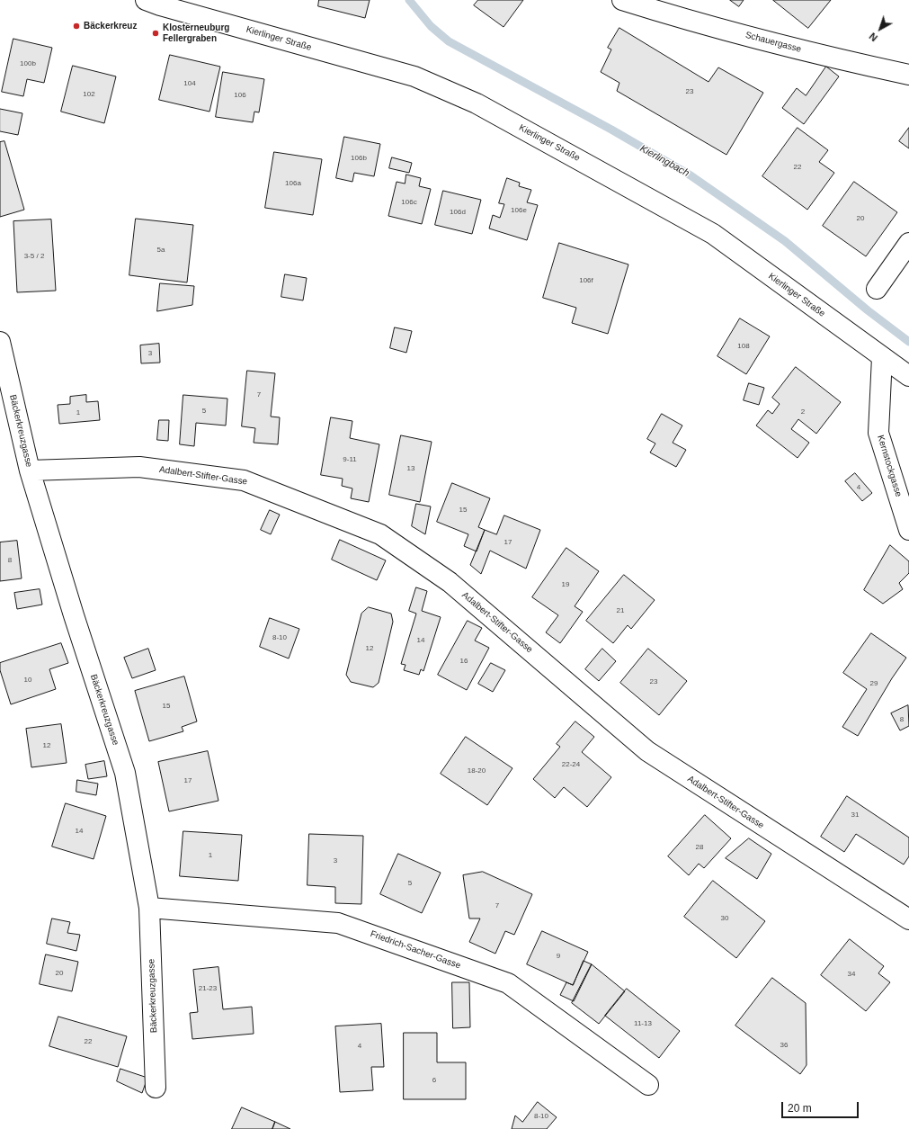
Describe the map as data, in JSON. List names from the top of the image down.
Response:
{
  "streets": {
    "street": [
      "Kierlinger Straße",
      "Schauergasse",
      "Bäckerkreuzgasse",
      "Kernstockgasse",
      "Adalbert-Stifter-Gasse",
      "Friedrich-Sacher-Gasse"
    ]
  },
  "crossings": [
    ["Kierlinger Straße", "Kernstockgasse"],
    ["Bäckerkreuzgasse", "Adalbert-Stifter-Gasse"],
    ["Bäckerkreuzgasse", "Friedrich-Sacher-Gasse"]
  ],
  "water": ["Kierlingbach"],
  "places": ["Bäckerkreuz", "Klosterneuburg Fellergraben"],
  "house_numbers": [
    "100b",
    "104",
    "23",
    "102",
    "106",
    "106b",
    "22",
    "106a",
    "106c",
    "106e",
    "106d",
    "20",
    "5a",
    "3-5 / 2",
    "106f",
    "108",
    "3",
    "7",
    "5",
    "2",
    "1",
    "9-11",
    "13",
    "4",
    "15",
    "17",
    "8",
    "19",
    "21",
    "8-10",
    "14",
    "12",
    "16",
    "10",
    "23",
    "29",
    "15",
    "8",
    "12",
    "22-24",
    "18-20",
    "17",
    "31",
    "14",
    "28",
    "1",
    "3",
    "5",
    "7",
    "30",
    "9",
    "20",
    "34",
    "21-23",
    "11-13",
    "22",
    "36",
    "4",
    "6",
    "8-10"
  ],
  "scale_bar": "20 m",
  "north": "bottom left"
}
